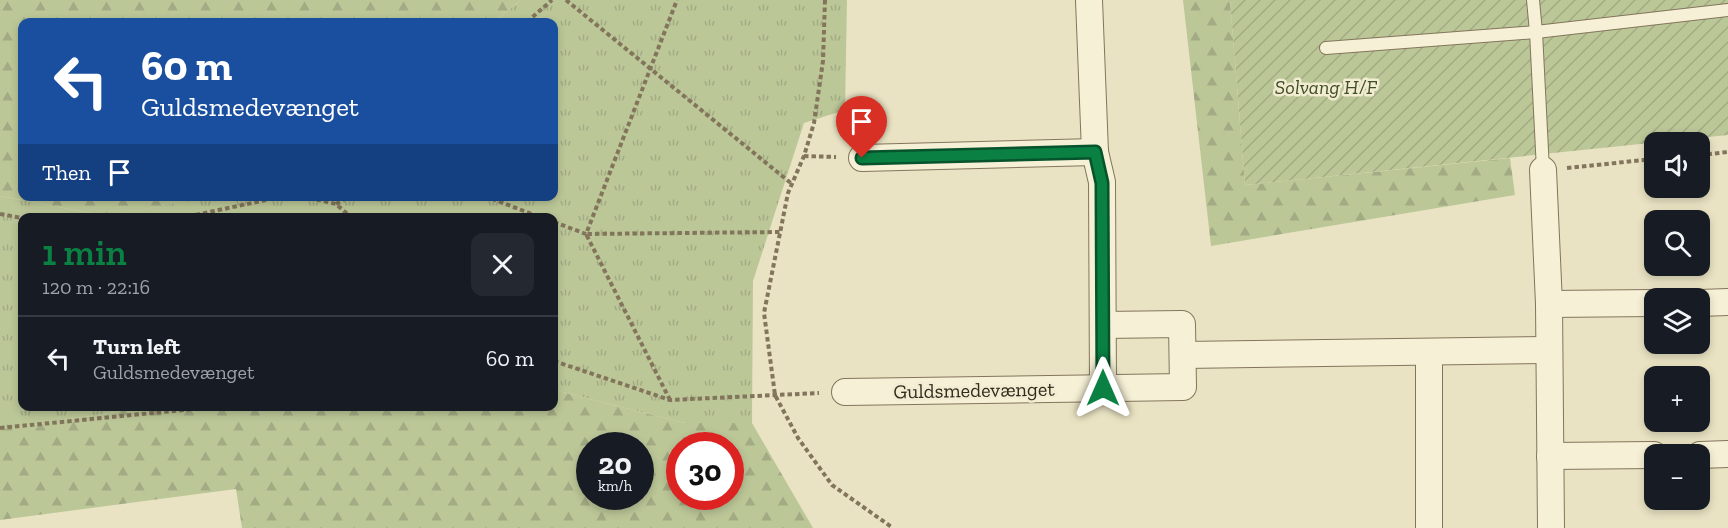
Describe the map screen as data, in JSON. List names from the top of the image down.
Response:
{
  "streets": {
    "street": ["Guldsmedevænget"]
  },
  "parks": ["Solvang H/F"],
  "page": {
    "turn": ["60 m", "Guldsmedevænget"],
    "map_buttons": ["+", "−"],
    "then": "Then",
    "heading": ["1 min", "120 m · 22:16"],
    "list": [
      {
        "name": "Turn left",
        "note": "Guldsmedevænget",
        "value": "60 m"
      }
    ],
    "speed": "20 km/h",
    "limit": "30"
  }
}
